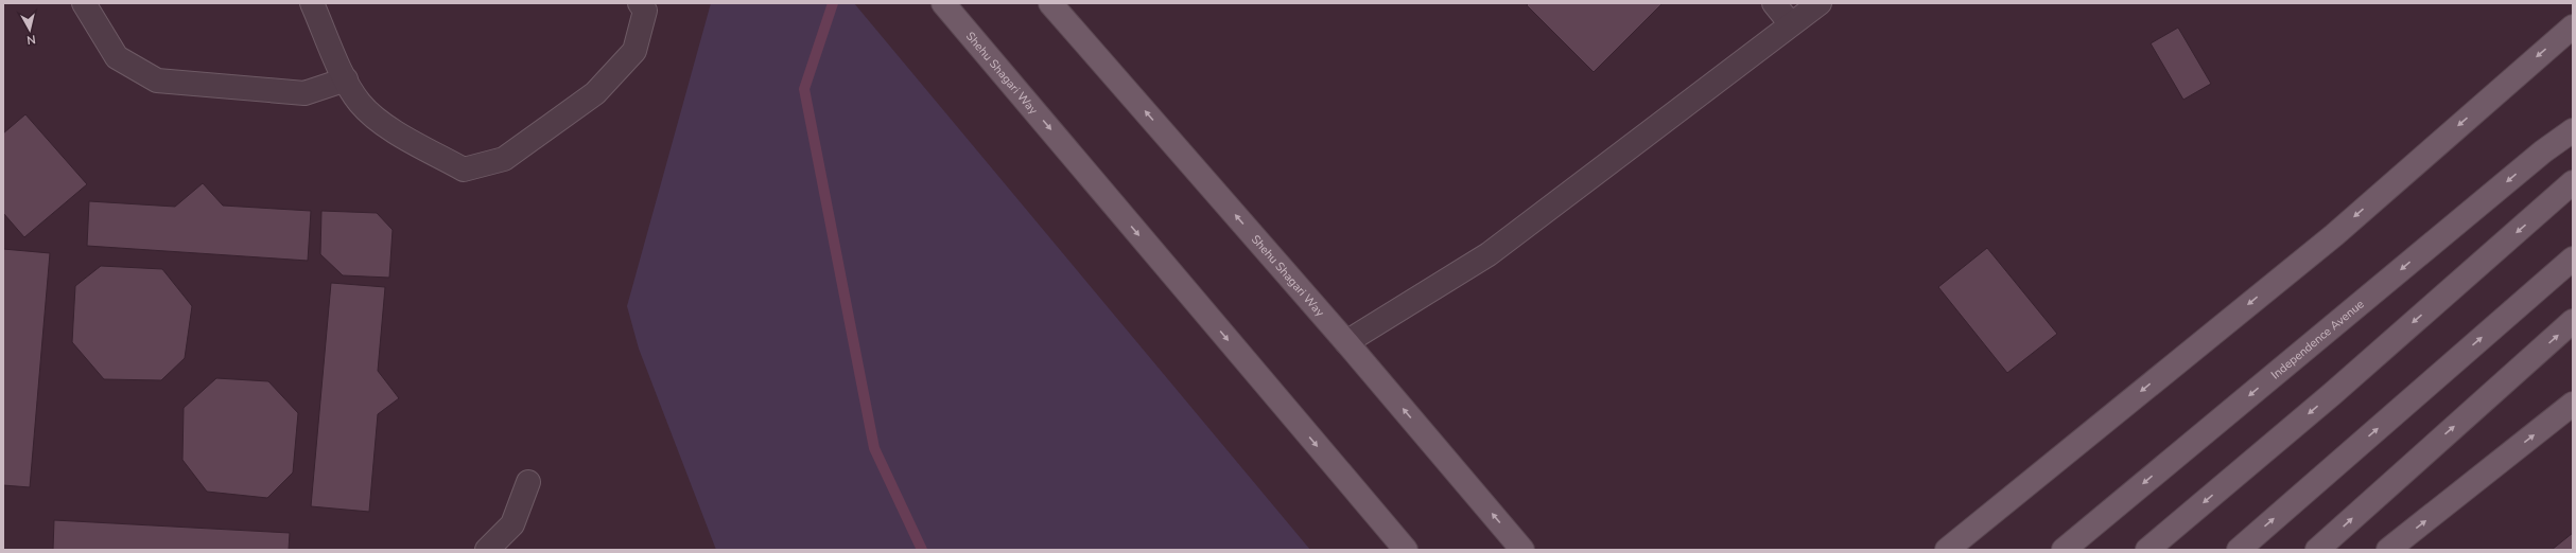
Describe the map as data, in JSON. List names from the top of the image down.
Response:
{
  "streets": {
    "main road": ["Shehu Shagari Way", "Independence Avenue"]
  },
  "north": "bottom"
}
